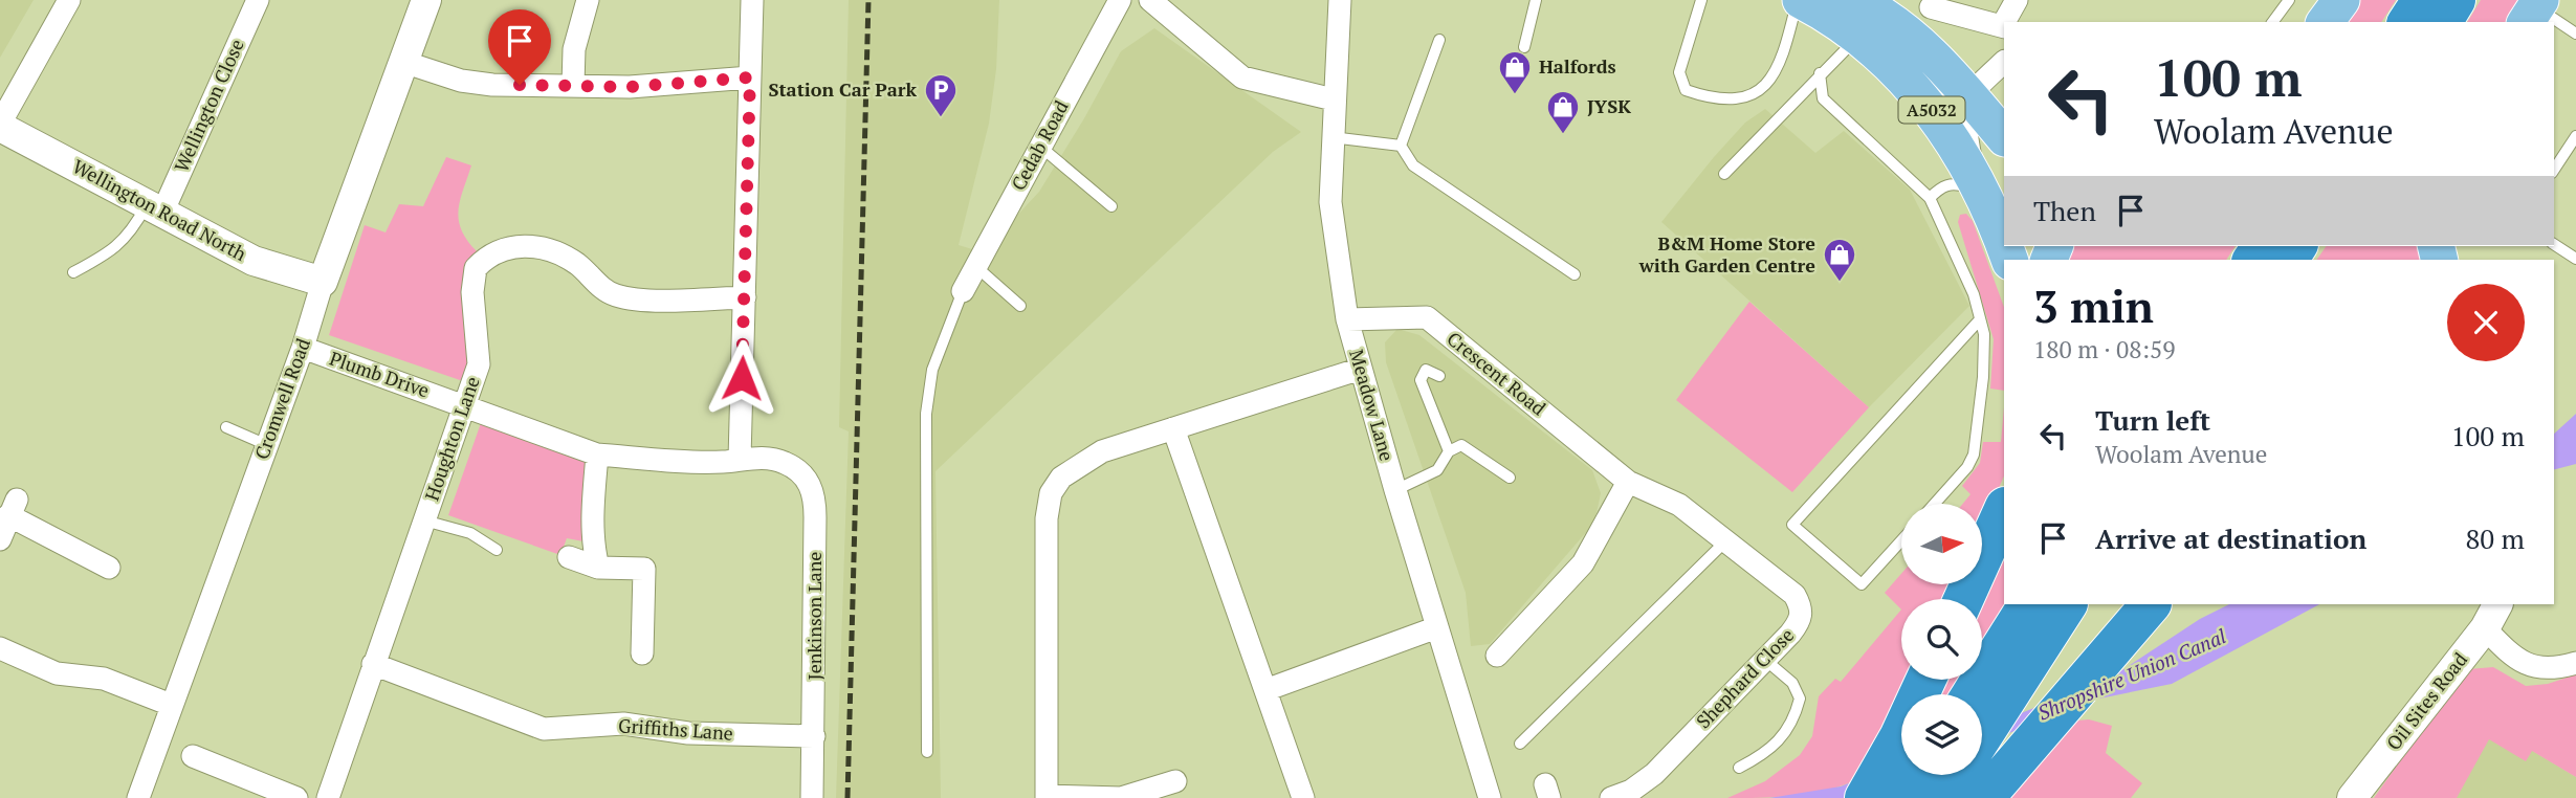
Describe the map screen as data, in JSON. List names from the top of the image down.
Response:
{
  "streets": {
    "main road": ["A5032"],
    "street": [
      "Wellington Close",
      "Cedab Road",
      "Wellington Road North",
      "Crescent Road",
      "Plumb Drive",
      "Cromwell Road",
      "Meadow Lane",
      "Houghton Lane",
      "Jenkinson Lane",
      "Shephard Close",
      "Oil Sites Road",
      "Griffiths Lane"
    ]
  },
  "crossings": [
    ["Wellington Close", "Wellington Road North"],
    ["Wellington Road North", "Cromwell Road"],
    ["Crescent Road", "Meadow Lane"],
    ["Crescent Road", "Shephard Close"],
    ["Plumb Drive", "Cromwell Road"],
    ["Plumb Drive", "Houghton Lane"],
    ["Plumb Drive", "Jenkinson Lane"],
    ["Houghton Lane", "Griffiths Lane"],
    ["Jenkinson Lane", "Griffiths Lane"]
  ],
  "water": ["Shropshire Union Canal"],
  "places": {
    "shop": ["Halfords", "JYSK", "B&M Home Store with Garden Centre"],
    "parking": ["Station Car Park"]
  },
  "north": "right",
  "page": {
    "turn": ["100 m", "Woolam Avenue"],
    "then": "Then",
    "heading": ["3 min", "180 m · 08:59"],
    "list": [
      {
        "name": "Turn left",
        "note": "Woolam Avenue",
        "value": "100 m"
      },
      {
        "name": "Arrive at destination",
        "value": "80 m"
      }
    ]
  }
}
